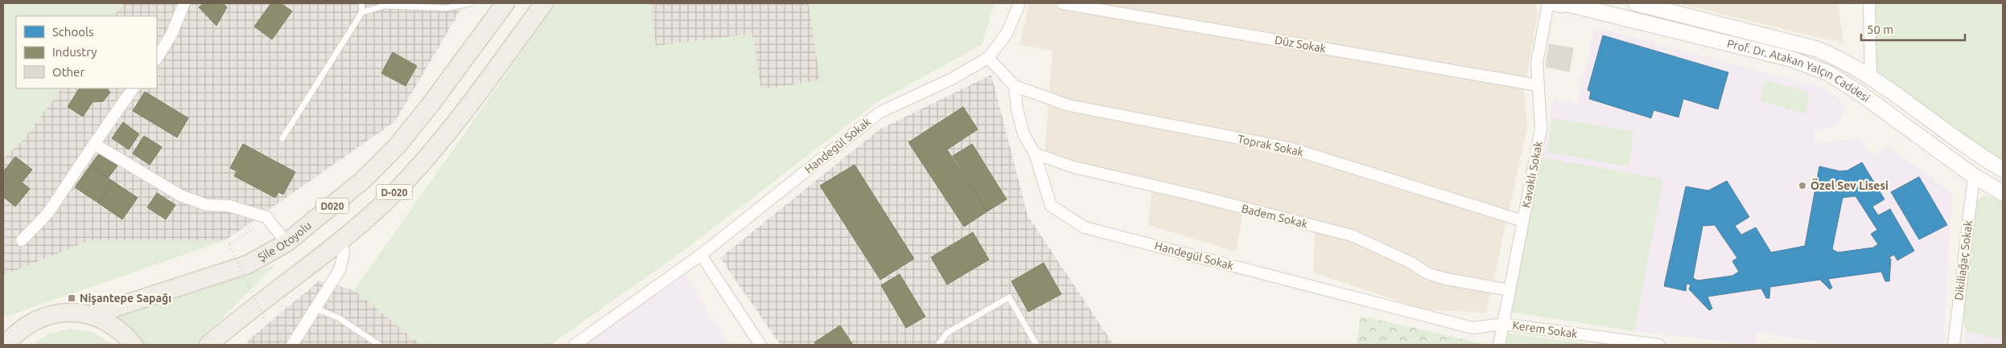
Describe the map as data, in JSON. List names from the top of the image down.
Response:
{
  "streets": {
    "highway": ["D-020", "D020", "Şile Otoyolu"],
    "main road": ["Prof. Dr. Atakan Yalçın Caddesi"],
    "street": [
      "Düz Sokak",
      "Handegül Sokak",
      "Toprak Sokak",
      "Kavaklı Sokak",
      "Badem Sokak",
      "Dikiliağaç Sokak",
      "Kerem Sokak"
    ]
  },
  "crossings": [
    ["Düz Sokak", "Kavaklı Sokak"],
    ["Prof. Dr. Atakan Yalçın Caddesi", "Dikiliağaç Sokak"],
    ["Handegül Sokak", "Toprak Sokak"],
    ["Handegül Sokak", "Kavaklı Sokak"],
    ["Handegül Sokak", "Badem Sokak"],
    ["Handegül Sokak", "Kerem Sokak"],
    ["Toprak Sokak", "Kavaklı Sokak"],
    ["Kavaklı Sokak", "Badem Sokak"],
    ["Kavaklı Sokak", "Kerem Sokak"]
  ],
  "places": {
    "other": ["Özel Sev Lisesi"],
    "transit": ["Nişantepe Sapağı"]
  },
  "legend": ["Schools", "Industry", "Other"],
  "scale_bar": "50 m"
}
